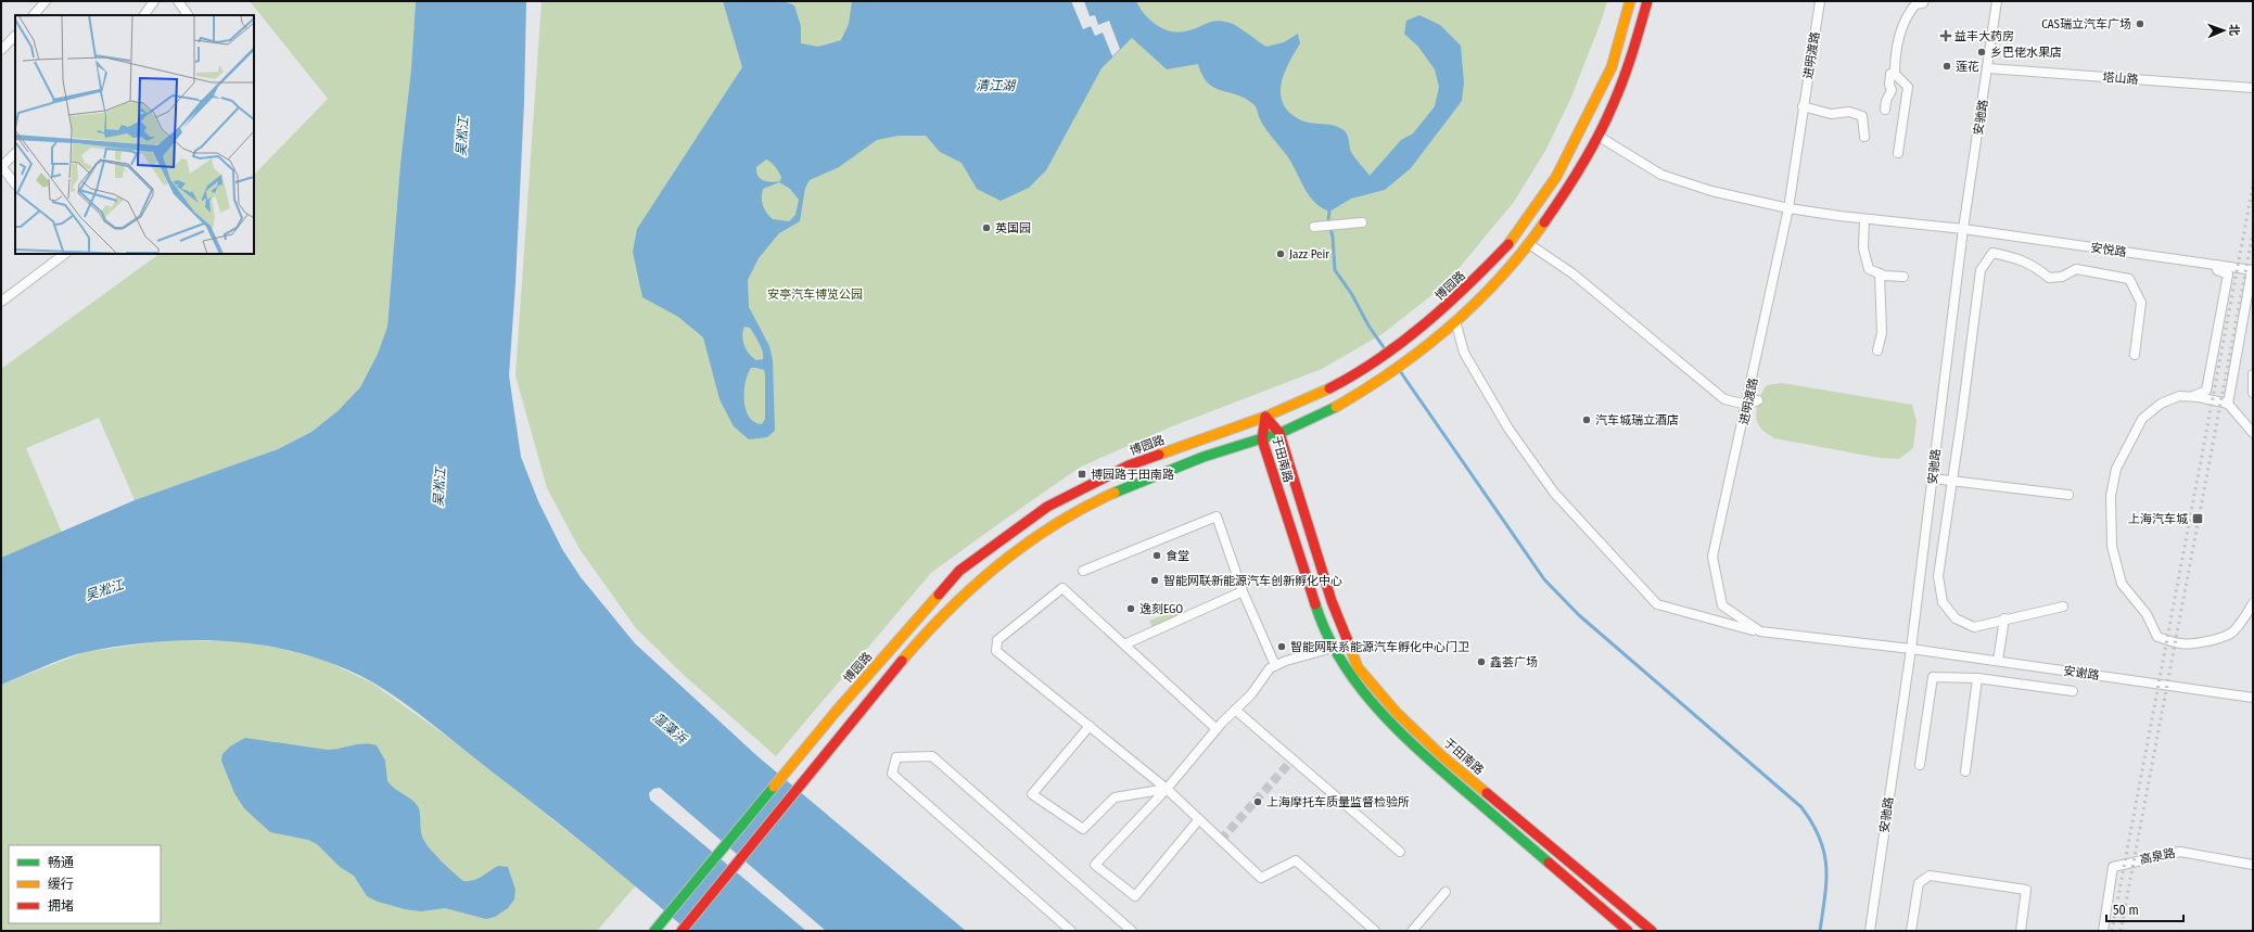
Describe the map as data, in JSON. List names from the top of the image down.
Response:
{
  "streets": {
    "main road": ["博园路", "于田南路"],
    "street": [
      "进明渡路",
      "塔山路",
      "安驰路",
      "安悦路",
      "安谢路",
      "高泉路"
    ]
  },
  "crossings": [
    ["进明渡路", "安驰路"],
    ["进明渡路", "安悦路"],
    ["进明渡路", "安谢路"],
    ["塔山路", "安驰路"],
    ["安驰路", "安悦路"],
    ["安驰路", "安谢路"],
    ["博园路", "于田南路"]
  ],
  "water": ["清江湖", "吴淞江", "蕰藻浜"],
  "parks": ["安亭汽车博览公园"],
  "places": {
    "other": [
      "CAS瑞立汽车广场",
      "乡巴佬水果店",
      "莲花",
      "英国园",
      "Jazz Peir",
      "汽车城瑞立酒店",
      "食堂",
      "智能网联新能源汽车创新孵化中心",
      "逸刻EGO",
      "智能网联系能源汽车孵化中心门卫",
      "鑫荟广场",
      "上海摩托车质量监督检验所"
    ],
    "health": ["益丰大药房"],
    "transit": ["博园路于田南路", "上海汽车城"]
  },
  "legend": ["畅通", "缓行", "拥堵"],
  "scale_bar": "50 m",
  "north": "right"
}
